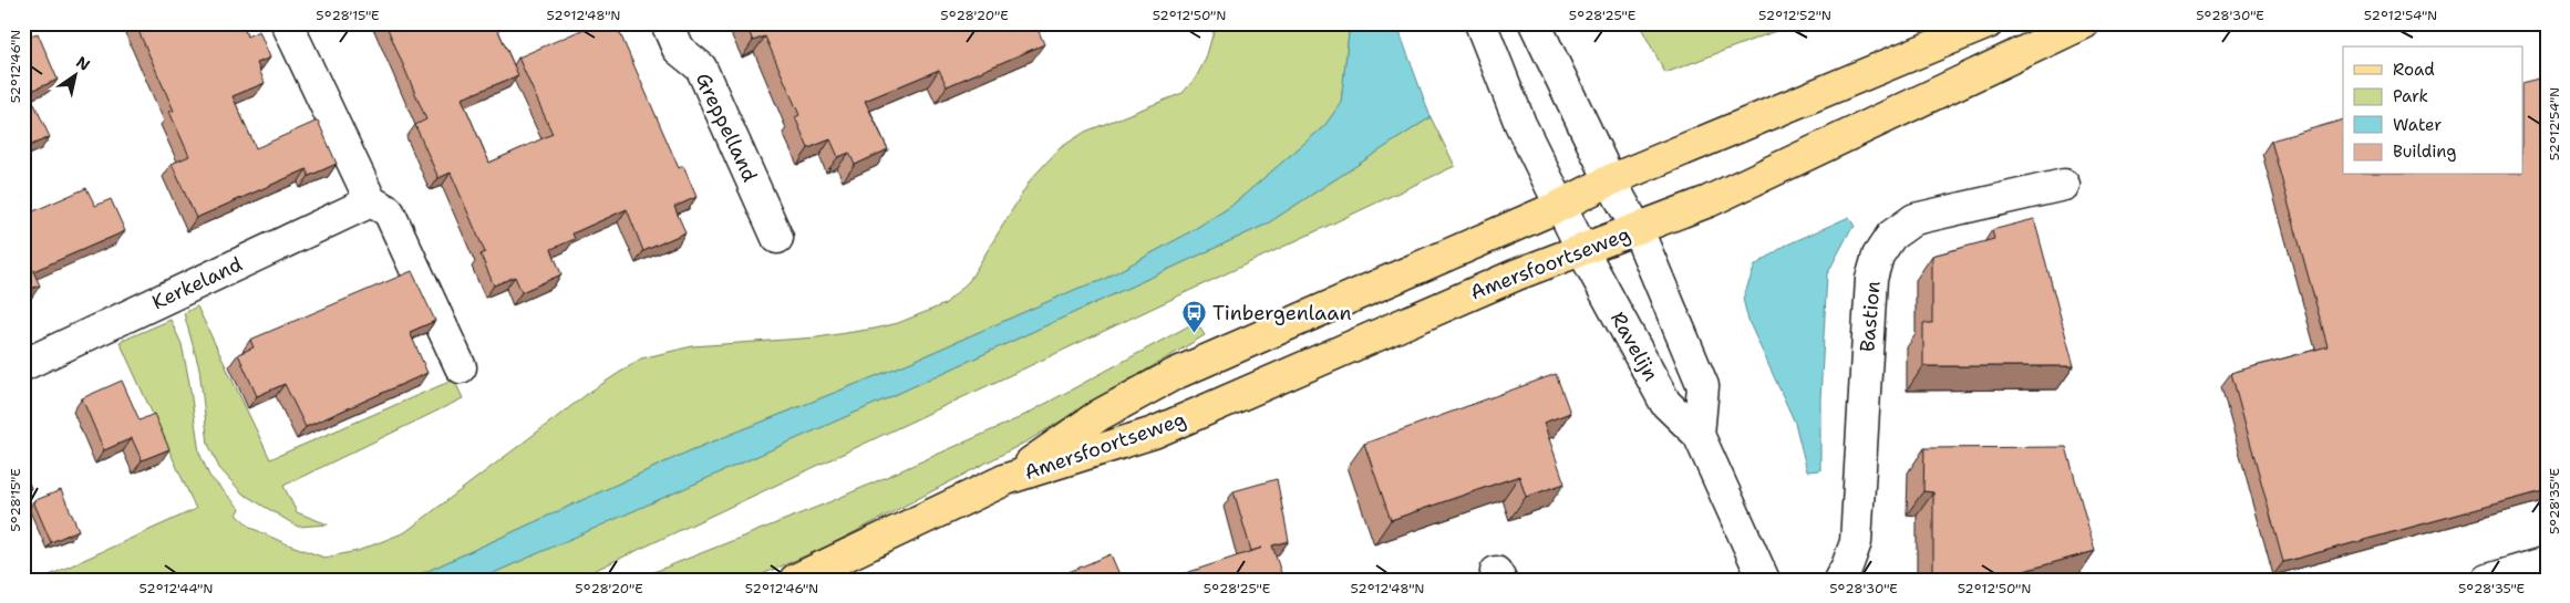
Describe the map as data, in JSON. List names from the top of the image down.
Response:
{
  "streets": {
    "main road": ["Amersfoortseweg"],
    "street": [
      "Greppelland",
      "Kerkeland",
      "Bastion",
      "Ravelijn"
    ]
  },
  "crossings": [
    ["Amersfoortseweg", "Ravelijn"]
  ],
  "places": {
    "bus stop": ["Tinbergenlaan"]
  },
  "legend": [
    "Road",
    "Park",
    "Water",
    "Building"
  ],
  "north": "top right",
  "coordinates": [
    "5°28'15\"E",
    "52°12'48\"N",
    "5°28'20\"E",
    "52°12'50\"N",
    "5°28'25\"E",
    "52°12'52\"N",
    "5°28'30\"E",
    "52°12'54\"N",
    "52°12'46\"N",
    "5°28'35\"E",
    "52°12'44\"N"
  ]
}
